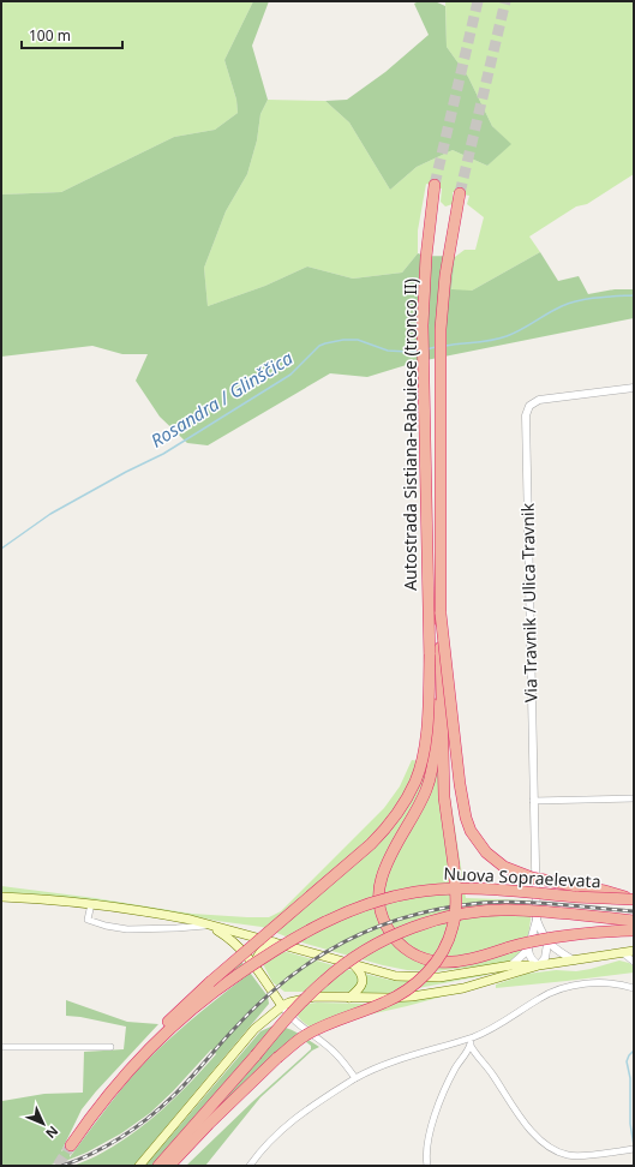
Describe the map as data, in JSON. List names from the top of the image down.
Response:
{
  "streets": {
    "highway": ["Autostrada Sistiana-Rabuiese (tronco II)", "Nuova Sopraelevata"],
    "street": ["Via Travnik / Ulica Travnik"]
  },
  "water": ["Rosandra / Glinščica"],
  "scale_bar": "100 m",
  "north": "bottom right"
}
